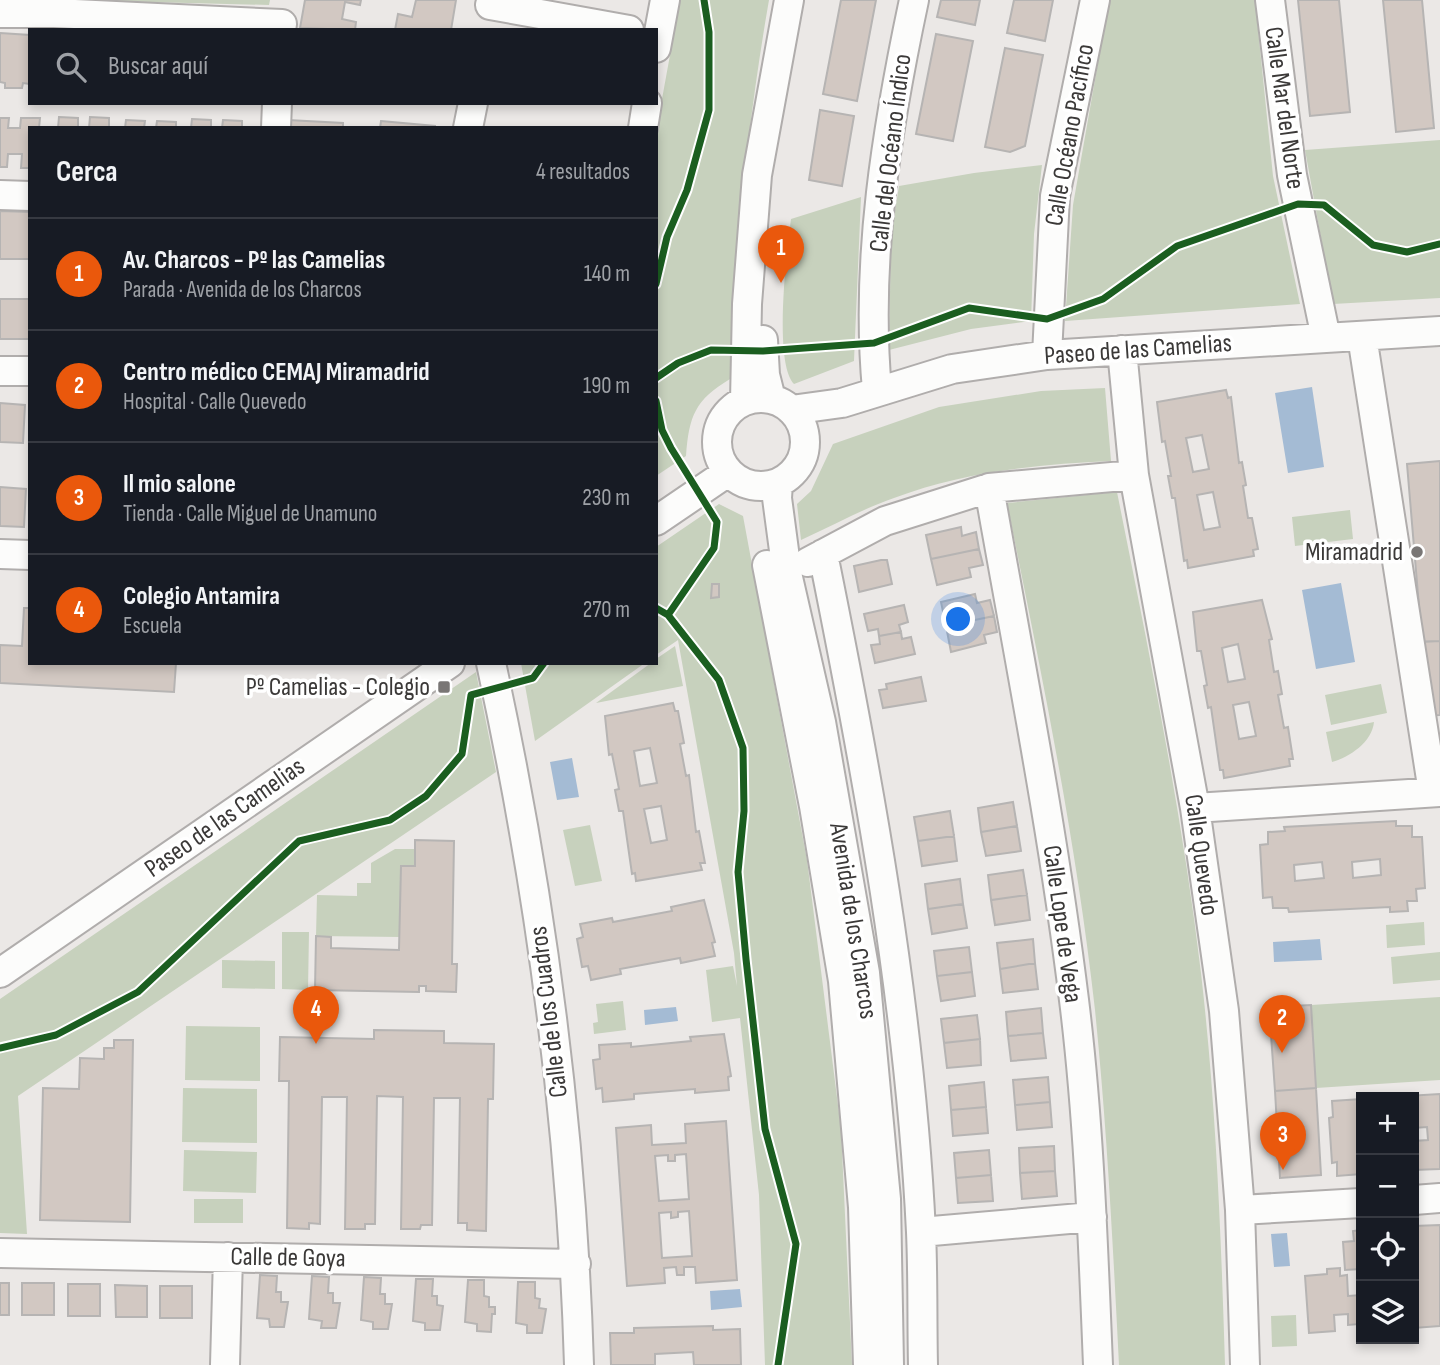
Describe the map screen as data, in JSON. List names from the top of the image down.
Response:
{
  "streets": {
    "street": [
      "Calle Mar del Norte",
      "Calle Océano Pacífico",
      "Calle del Océano Índico",
      "Paseo de las Camelias",
      "Calle Quevedo",
      "Avenida de los Charcos",
      "Calle Lope de Vega",
      "Calle de los Cuadros",
      "Calle de Goya"
    ]
  },
  "crossings": [
    ["Calle Mar del Norte", "Paseo de las Camelias"],
    ["Calle Océano Pacífico", "Paseo de las Camelias"],
    ["Calle del Océano Índico", "Paseo de las Camelias"],
    ["Paseo de las Camelias", "Calle Quevedo"],
    ["Calle de los Cuadros", "Calle de Goya"]
  ],
  "places": {
    "other": ["Miramadrid"],
    "transit": ["Pº Camelias - Colegio"]
  },
  "page": {
    "search": "Buscar aquí",
    "heading": ["Cerca", "4 resultados"],
    "list": [
      {
        "mark": "1",
        "name": "Av. Charcos - Pº las Camelias",
        "note": "Parada · Avenida de los Charcos",
        "value": "140 m"
      },
      {
        "mark": "2",
        "name": "Centro médico CEMAJ Miramadrid",
        "note": "Hospital · Calle Quevedo",
        "value": "190 m"
      },
      {
        "mark": "3",
        "name": "Il mio salone",
        "note": "Tienda · Calle Miguel de Unamuno",
        "value": "230 m"
      },
      {
        "mark": "4",
        "name": "Colegio Antamira",
        "note": "Escuela",
        "value": "270 m"
      }
    ],
    "pins": [
      "1",
      "4",
      "2",
      "3"
    ],
    "map_buttons": ["+", "−"]
  }
}
